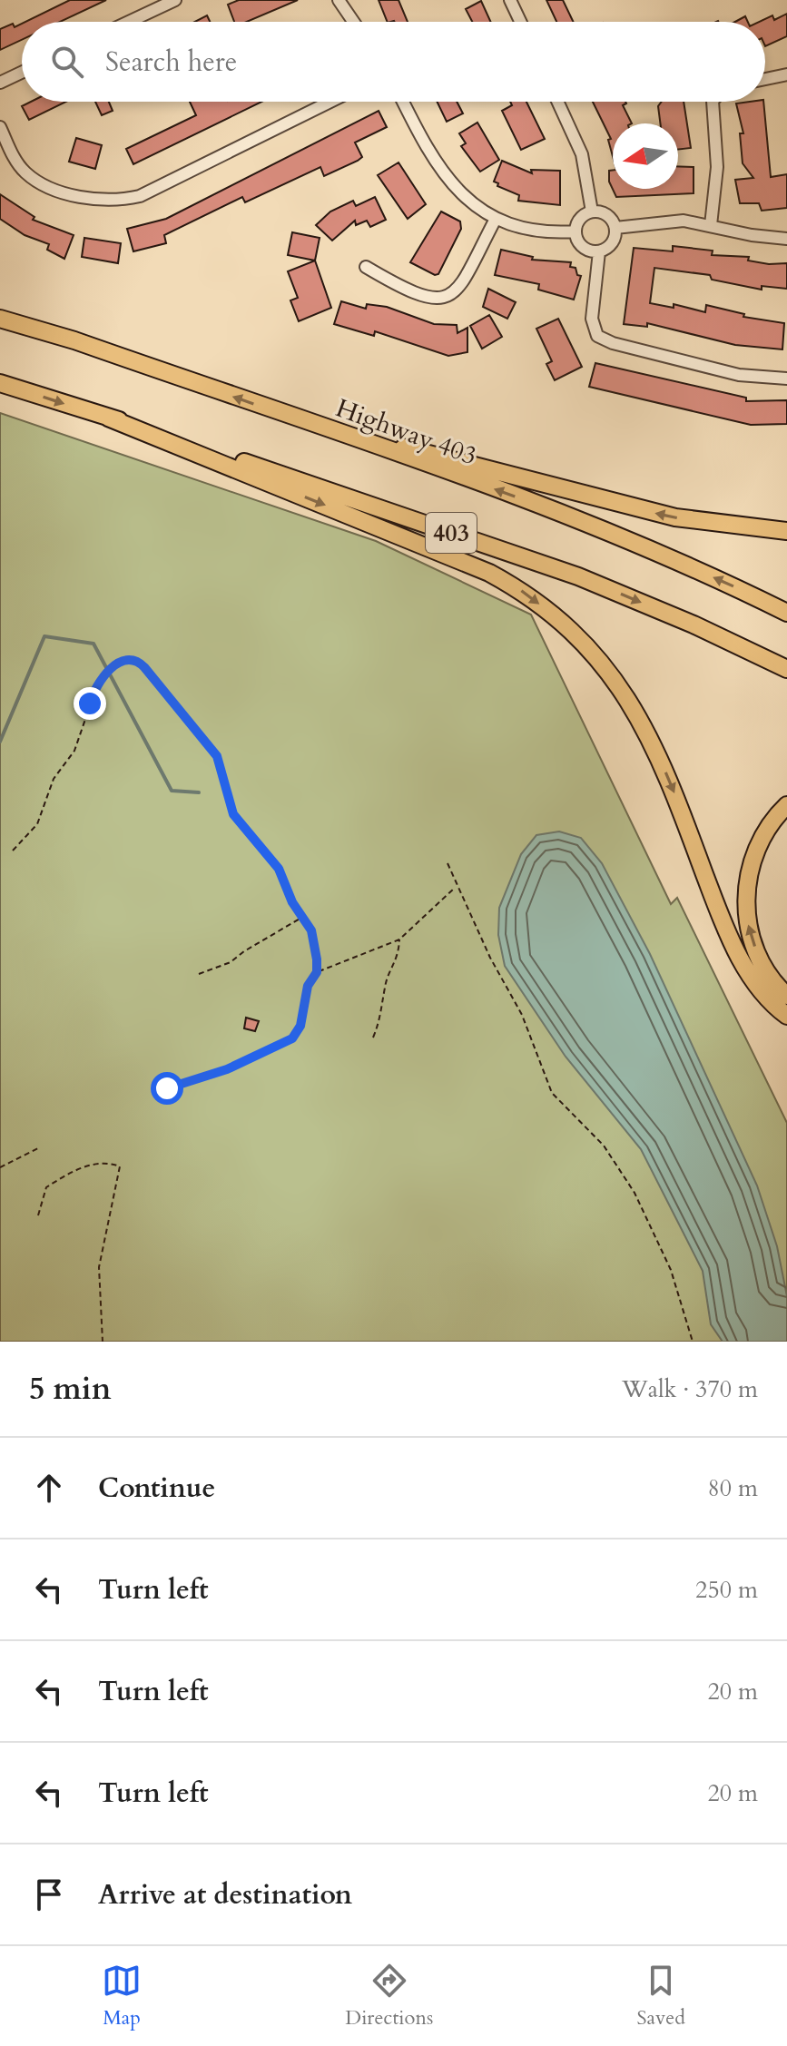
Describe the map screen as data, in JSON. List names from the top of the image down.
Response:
{
  "streets": {
    "highway": ["Highway 403", "403"]
  },
  "north": "left",
  "page": {
    "search": "Search here",
    "heading": ["5 min", "Walk · 370 m"],
    "list": [
      ["Continue", "80 m"],
      ["Turn left", "250 m"],
      ["Turn left", "20 m"],
      ["Turn left", "20 m"],
      "Arrive at destination"
    ],
    "nav": ["Map", "Directions", "Saved"]
  }
}
